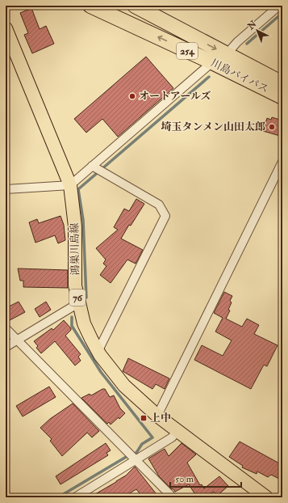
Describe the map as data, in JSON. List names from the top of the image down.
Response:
{
  "streets": {
    "highway": ["254", "川島バイパス"],
    "main road": ["鴻巣川島線", "76"]
  },
  "places": {
    "other": ["オートアールズ", "埼玉タンメン山田太郎"],
    "transit": ["上中"]
  },
  "scale_bar": "50 m",
  "north": "top left"
}
